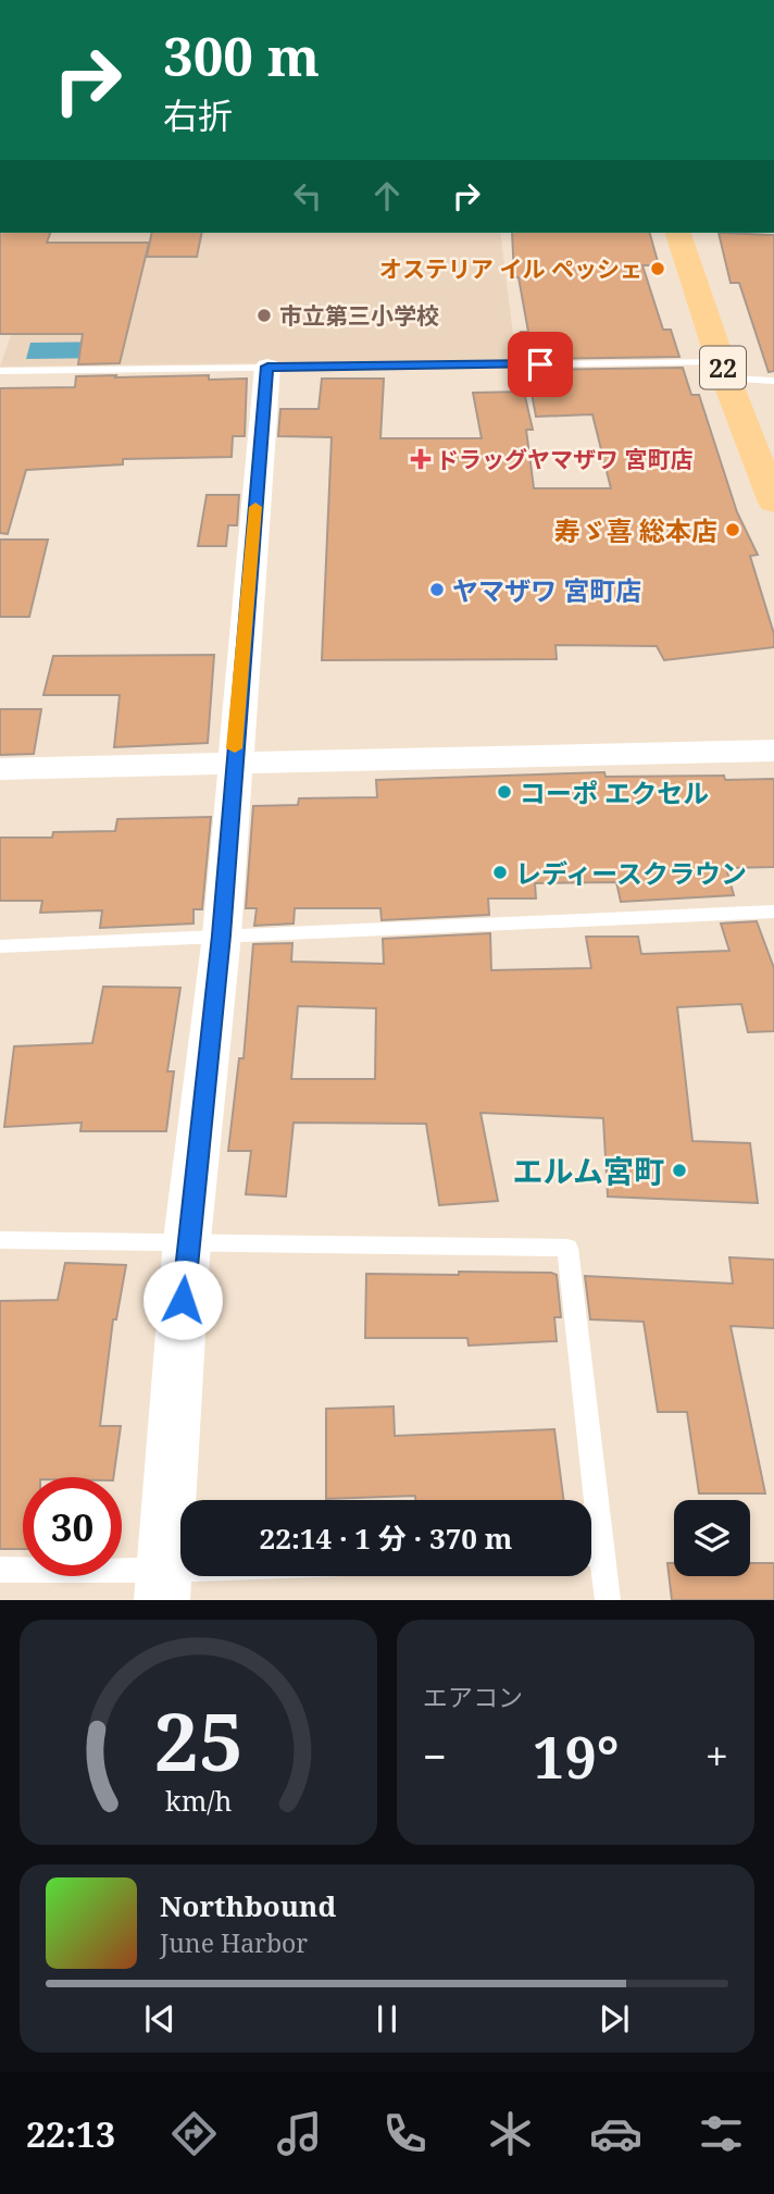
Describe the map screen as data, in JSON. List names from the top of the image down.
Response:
{
  "streets": {
    "main road": ["22"]
  },
  "places": {
    "other": [
      "オステリア イル ペッシェ",
      "市立第三小学校",
      "寿ゞ喜 総本店",
      "ヤマザワ 宮町店",
      "コーポ エクセル",
      "レディースクラウン",
      "エルム宮町"
    ],
    "health": ["ドラッグヤマザワ 宮町店"]
  },
  "page": {
    "turn": ["300 m", "右折"],
    "limit": "30",
    "trip": "22:14 · 1 分 · 370 m",
    "tile": "エアコン",
    "heat": ["−", "19°", "+"],
    "song": ["Northbound", "June Harbor"],
    "tabs": "22:13",
    "gauge": ["25", "km/h"]
  }
}
